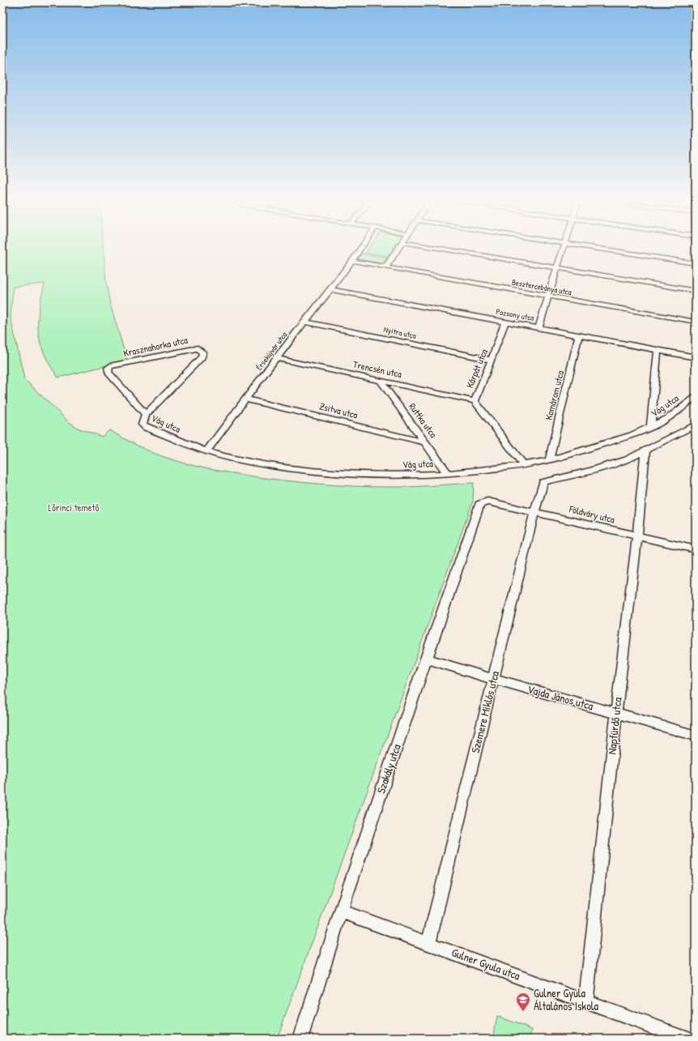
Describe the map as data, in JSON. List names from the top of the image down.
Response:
{
  "streets": {
    "street": [
      "Besztercebánya utca",
      "Pozsony utca",
      "Nyitra utca",
      "Krasznahorka utca",
      "Érsekújvár utca",
      "Kárpát utca",
      "Trencsén utca",
      "Komárom utca",
      "Vág utca",
      "Zsitva utca",
      "Ruttka utca",
      "Földváry utca",
      "Vajda János utca",
      "Szemere Miklós utca",
      "Napfürdő utca",
      "Szakály utca",
      "Gulner Gyula utca"
    ]
  },
  "crossings": [
    ["Besztercebánya utca", "Érsekújvár utca"],
    ["Pozsony utca", "Érsekújvár utca"],
    ["Pozsony utca", "Kárpát utca"],
    ["Pozsony utca", "Komárom utca"],
    ["Nyitra utca", "Érsekújvár utca"],
    ["Nyitra utca", "Kárpát utca"],
    ["Krasznahorka utca", "Vág utca"],
    ["Érsekújvár utca", "Trencsén utca"],
    ["Érsekújvár utca", "Vág utca"],
    ["Érsekújvár utca", "Zsitva utca"],
    ["Kárpát utca", "Trencsén utca"],
    ["Kárpát utca", "Vág utca"],
    ["Trencsén utca", "Ruttka utca"],
    ["Komárom utca", "Vág utca"],
    ["Vág utca", "Ruttka utca"],
    ["Zsitva utca", "Ruttka utca"],
    ["Földváry utca", "Szemere Miklós utca"],
    ["Földváry utca", "Napfürdő utca"],
    ["Földváry utca", "Szakály utca"],
    ["Vajda János utca", "Szemere Miklós utca"],
    ["Vajda János utca", "Napfürdő utca"],
    ["Vajda János utca", "Szakály utca"],
    ["Szemere Miklós utca", "Napfürdő utca"],
    ["Szemere Miklós utca", "Gulner Gyula utca"],
    ["Napfürdő utca", "Gulner Gyula utca"],
    ["Szakály utca", "Gulner Gyula utca"]
  ],
  "parks": ["Lőrinci temető"],
  "places": {
    "school or university": ["Gulner Gyula Általános Iskola"]
  }
}
